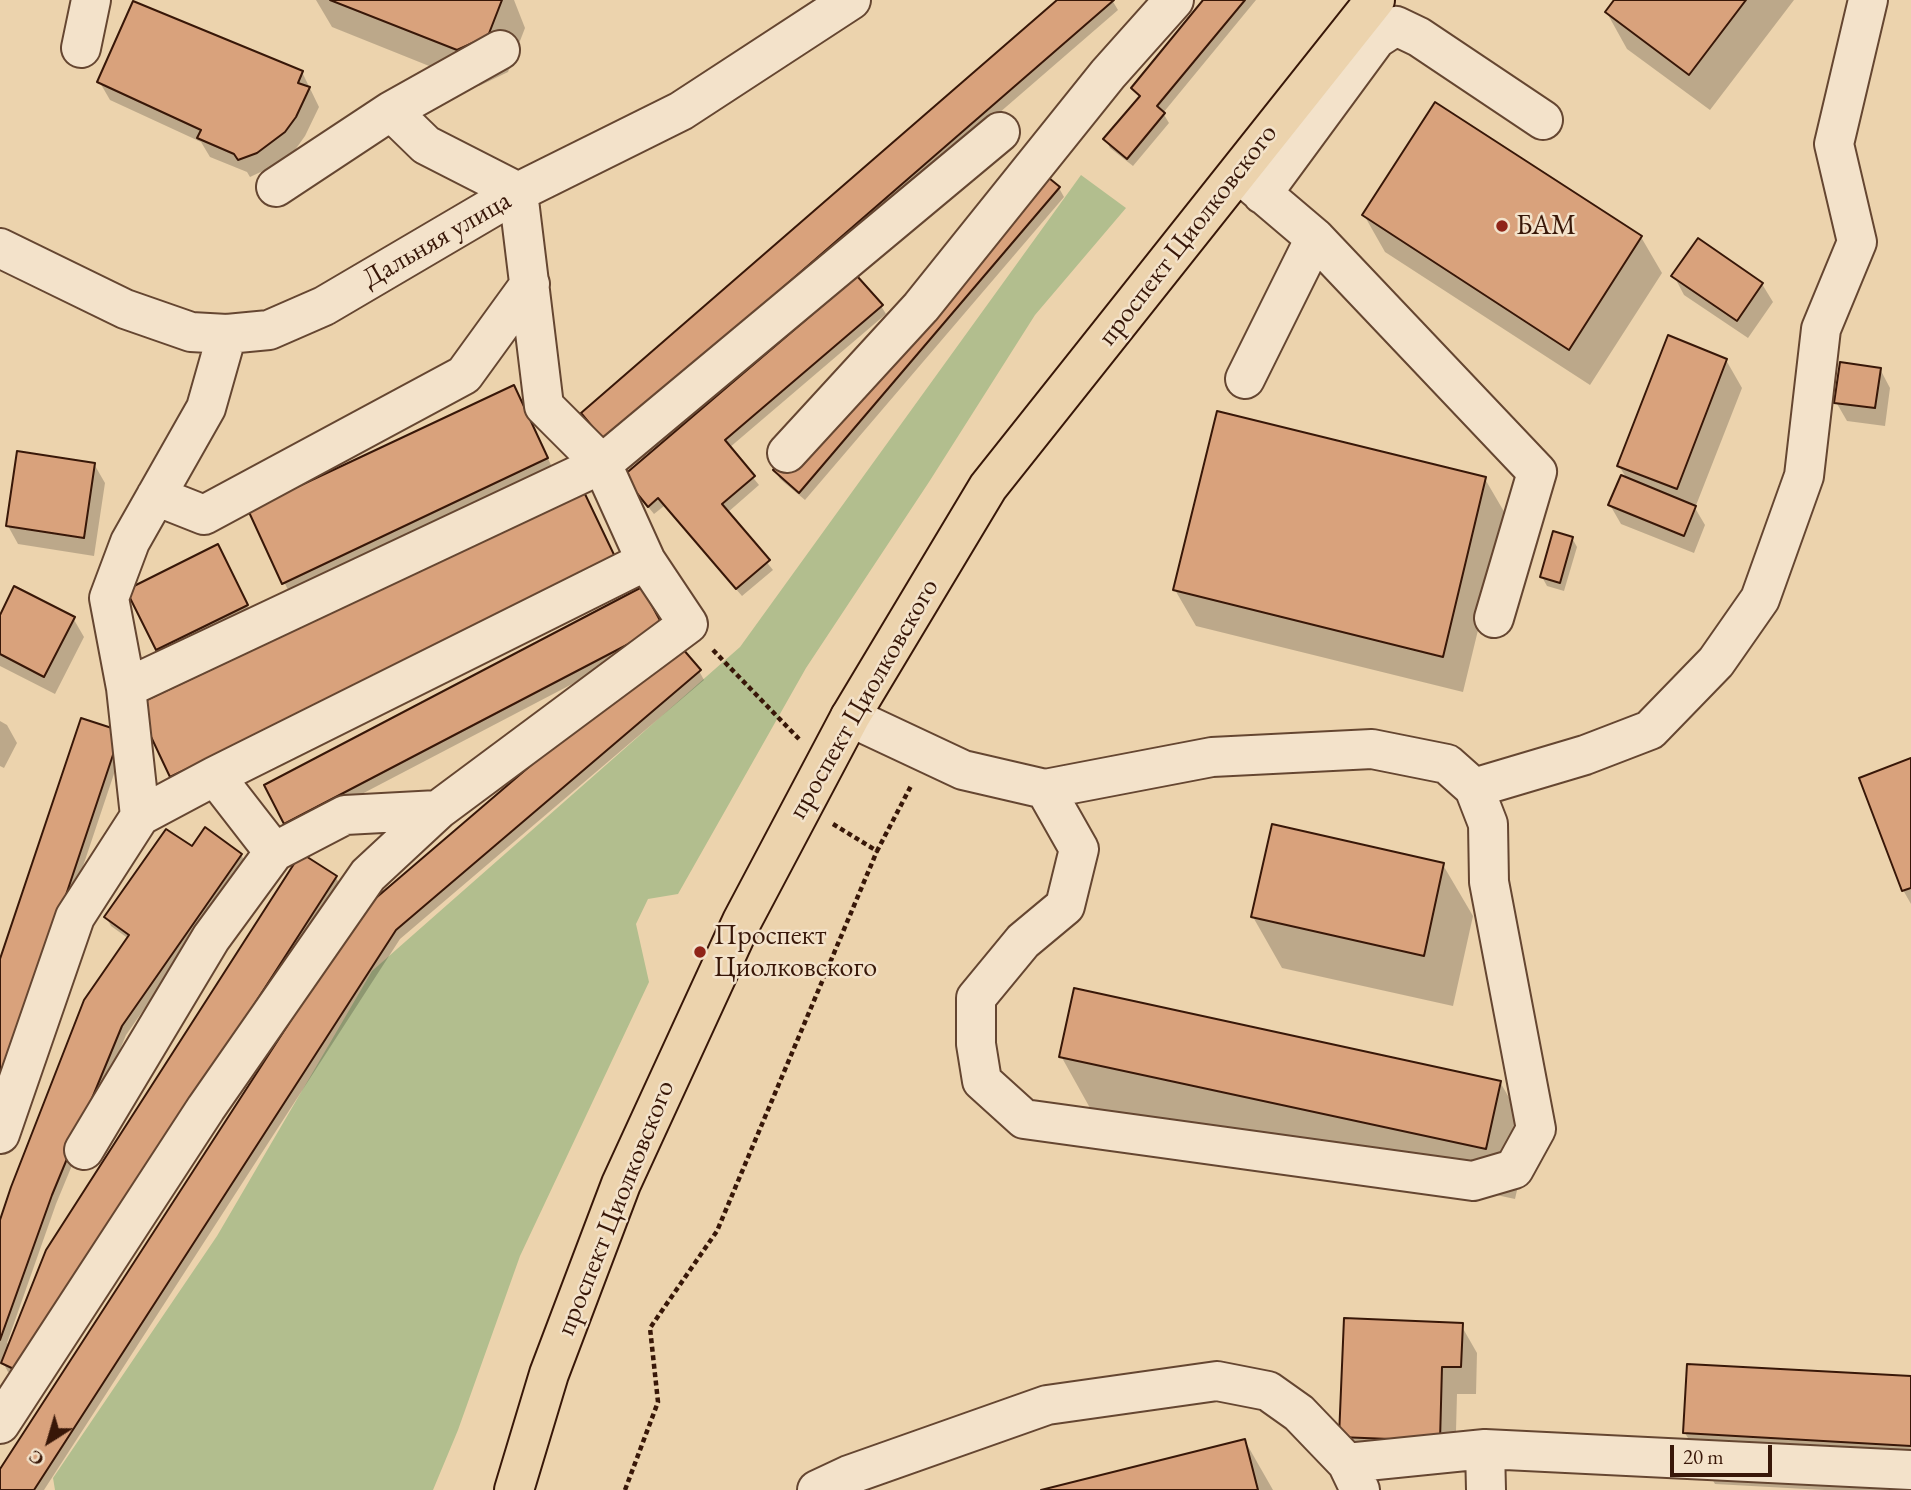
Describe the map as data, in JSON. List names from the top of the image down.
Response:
{
  "streets": {
    "main road": ["проспект Циолковского"],
    "street": ["Дальняя улица"]
  },
  "places": ["БАМ", "Проспект Циолковского"],
  "scale_bar": "20 m",
  "north": "bottom left"
}
